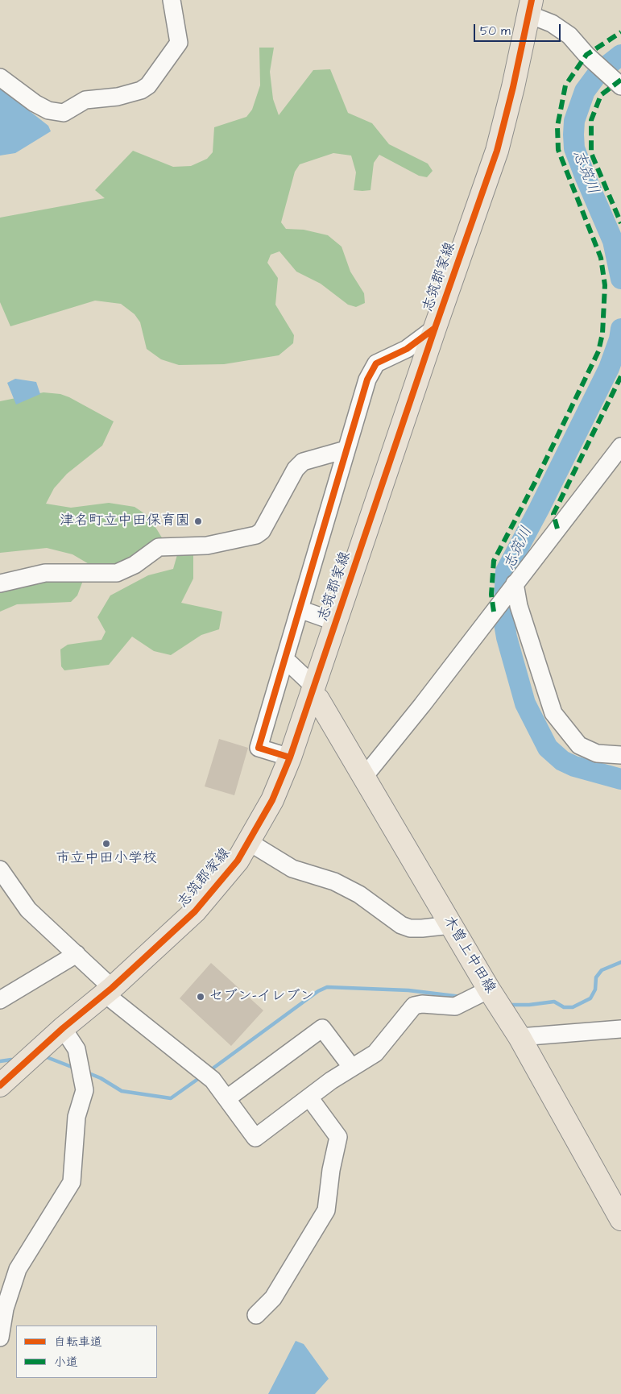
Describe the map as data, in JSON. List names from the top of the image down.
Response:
{
  "streets": {
    "main road": ["志筑郡家線", "木曽上中田線"]
  },
  "crossings": [
    ["志筑郡家線", "木曽上中田線"]
  ],
  "water": ["志筑川"],
  "places": ["津名町立中田保育園", "市立中田小学校", "セブン-イレブン"],
  "legend": ["自転車道", "小道"],
  "scale_bar": "50 m"
}
